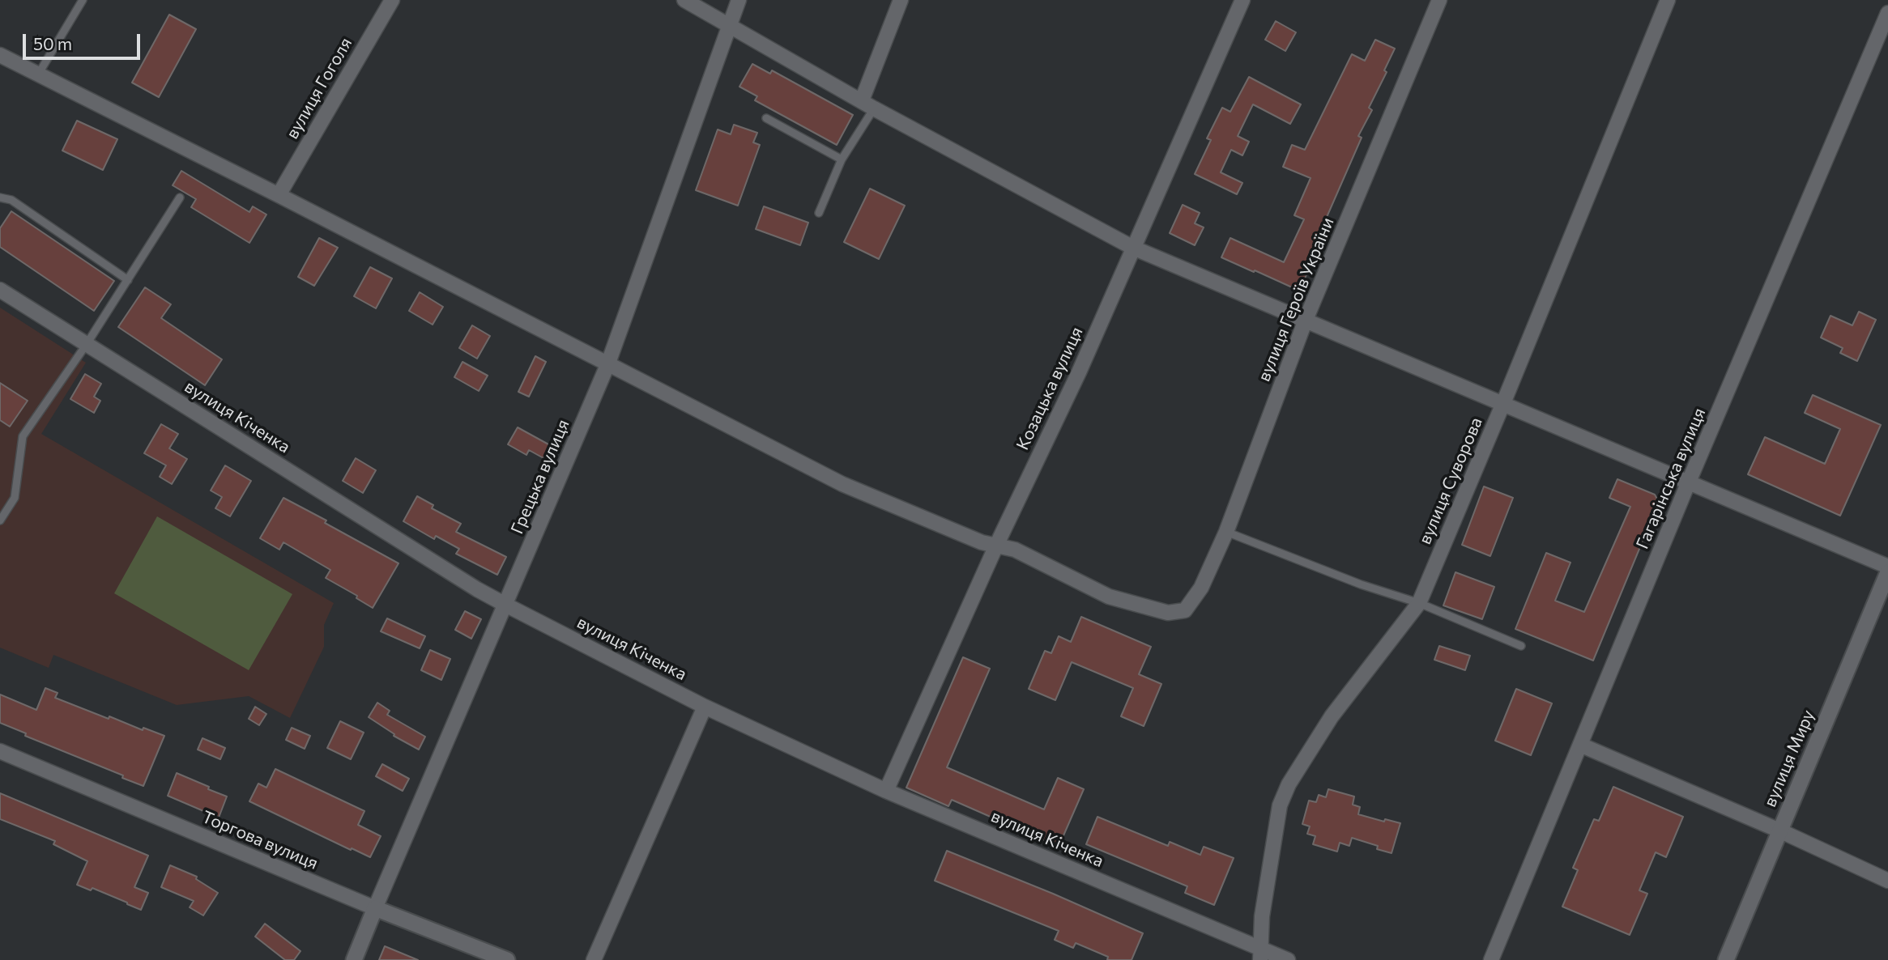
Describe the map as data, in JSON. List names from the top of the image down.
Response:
{
  "streets": {
    "main road": ["Грецька вулиця", "вулиця Миру", "Торгова вулиця"],
    "street": [
      "вулиця Гоголя",
      "вулиця Героїв України",
      "Козацька вулиця",
      "вулиця Кіченка",
      "Гагарінська вулиця",
      "вулиця Суворова"
    ]
  },
  "crossings": [
    ["вулиця Героїв України", "Козацька вулиця"],
    ["Козацька вулиця", "вулиця Кіченка"],
    ["вулиця Кіченка", "Грецька вулиця"],
    ["вулиця Кіченка", "вулиця Суворова"],
    ["Грецька вулиця", "Торгова вулиця"]
  ],
  "scale_bar": "50 m"
}
